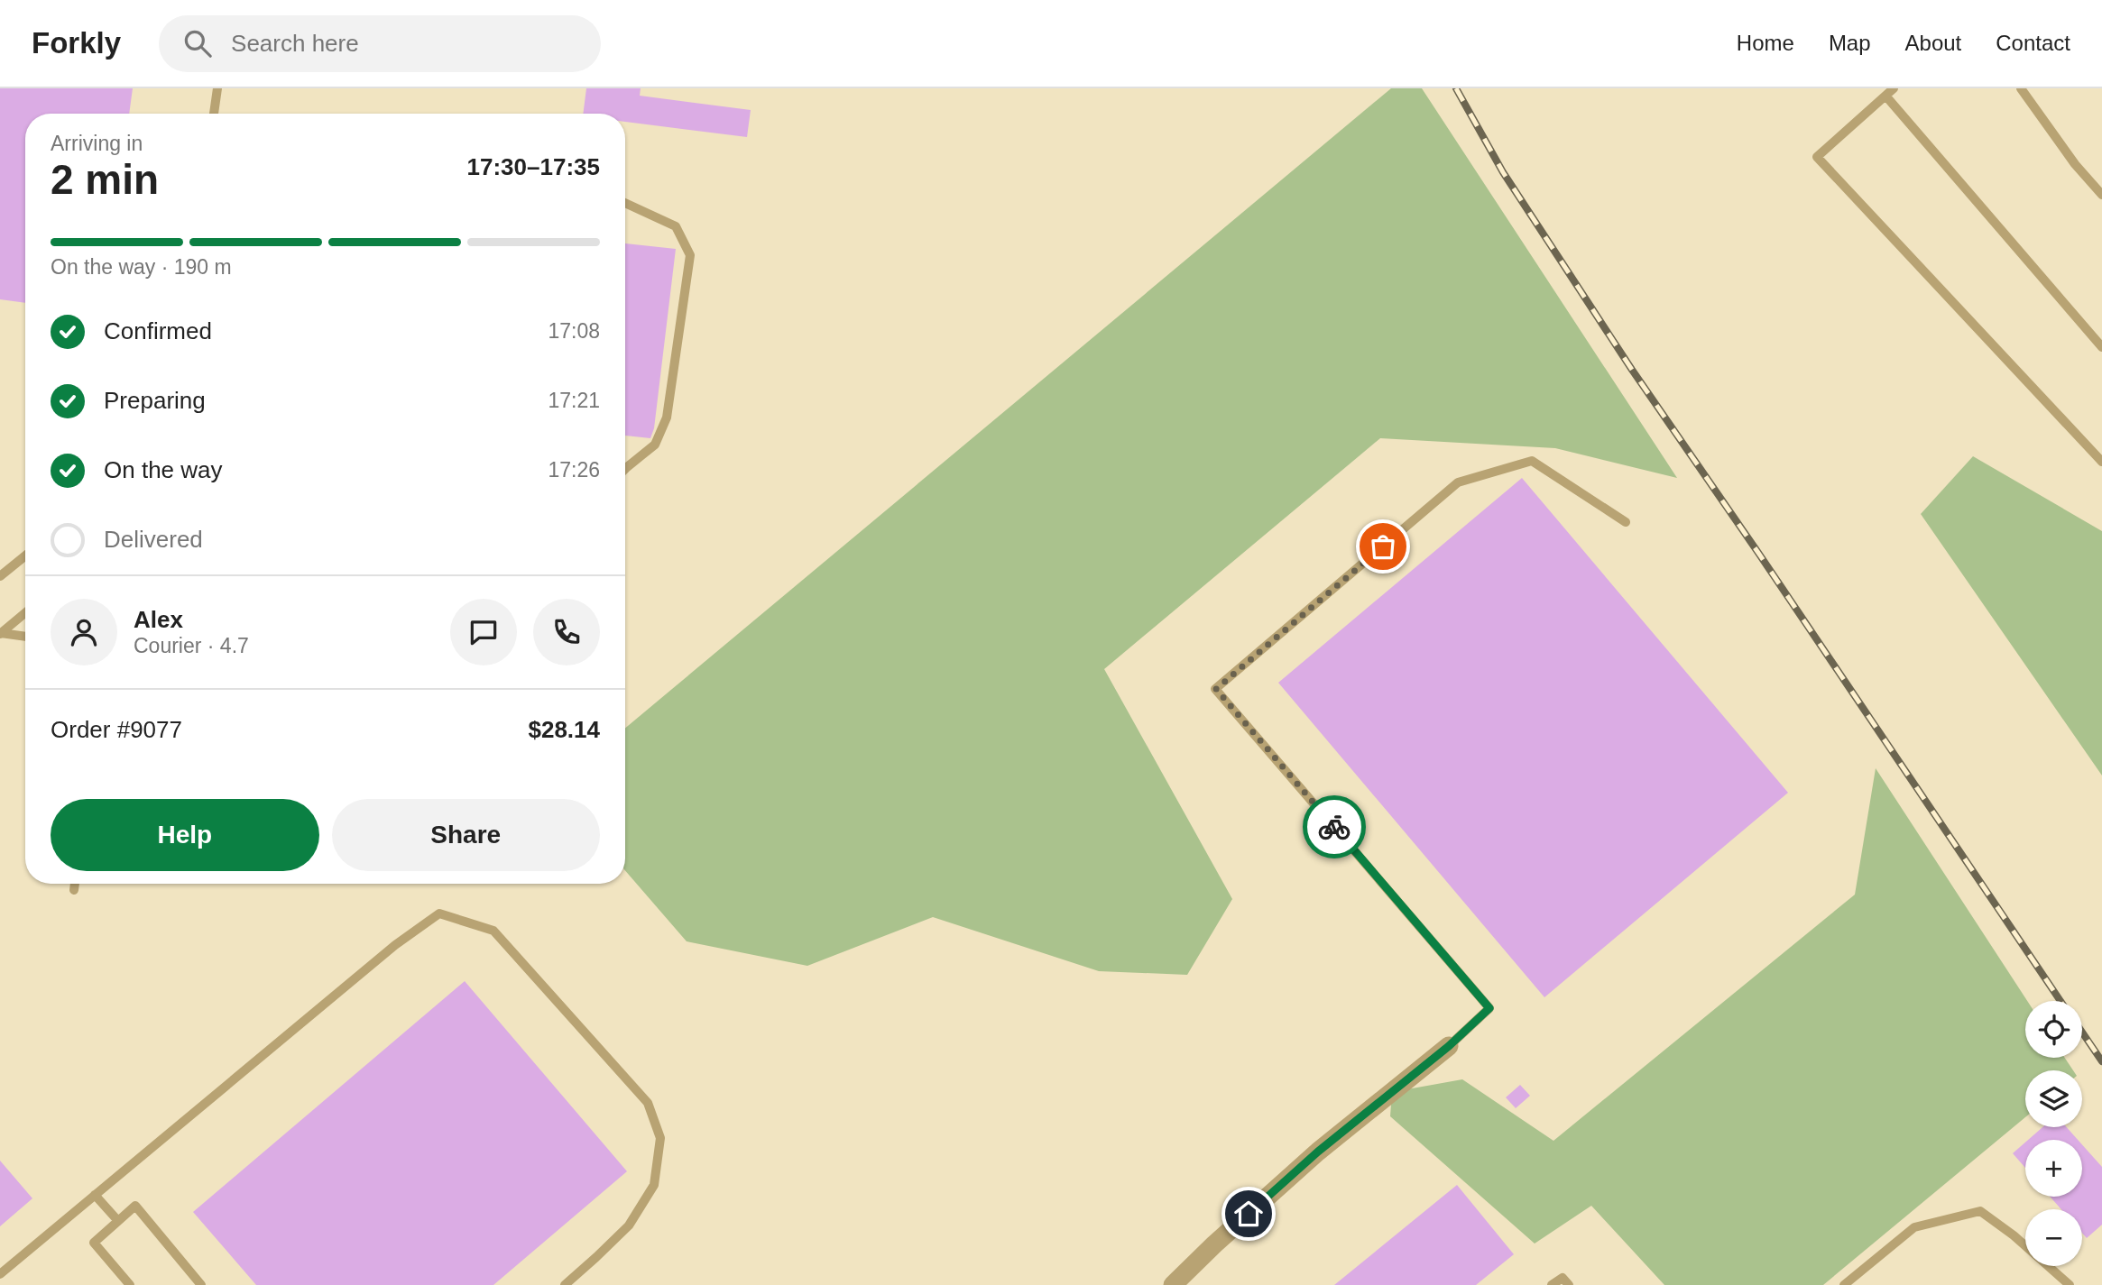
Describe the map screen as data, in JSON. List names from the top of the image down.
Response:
{
  "page": {
    "header": "Forkly",
    "search": "Search here",
    "nav": [
      "Home",
      "Map",
      "About",
      "Contact"
    ],
    "heading": ["2 min", "Arriving in", "17:30–17:35"],
    "panel": [
      "Alex",
      "Courier · 4.7",
      "Order #9077",
      "$28.14"
    ],
    "bar": "On the way · 190 m",
    "list": [
      ["Confirmed", "17:08"],
      ["Preparing", "17:21"],
      ["On the way", "17:26"],
      "Delivered"
    ],
    "buttons": ["Help", "Share"],
    "map_buttons": ["+", "−"]
  }
}
